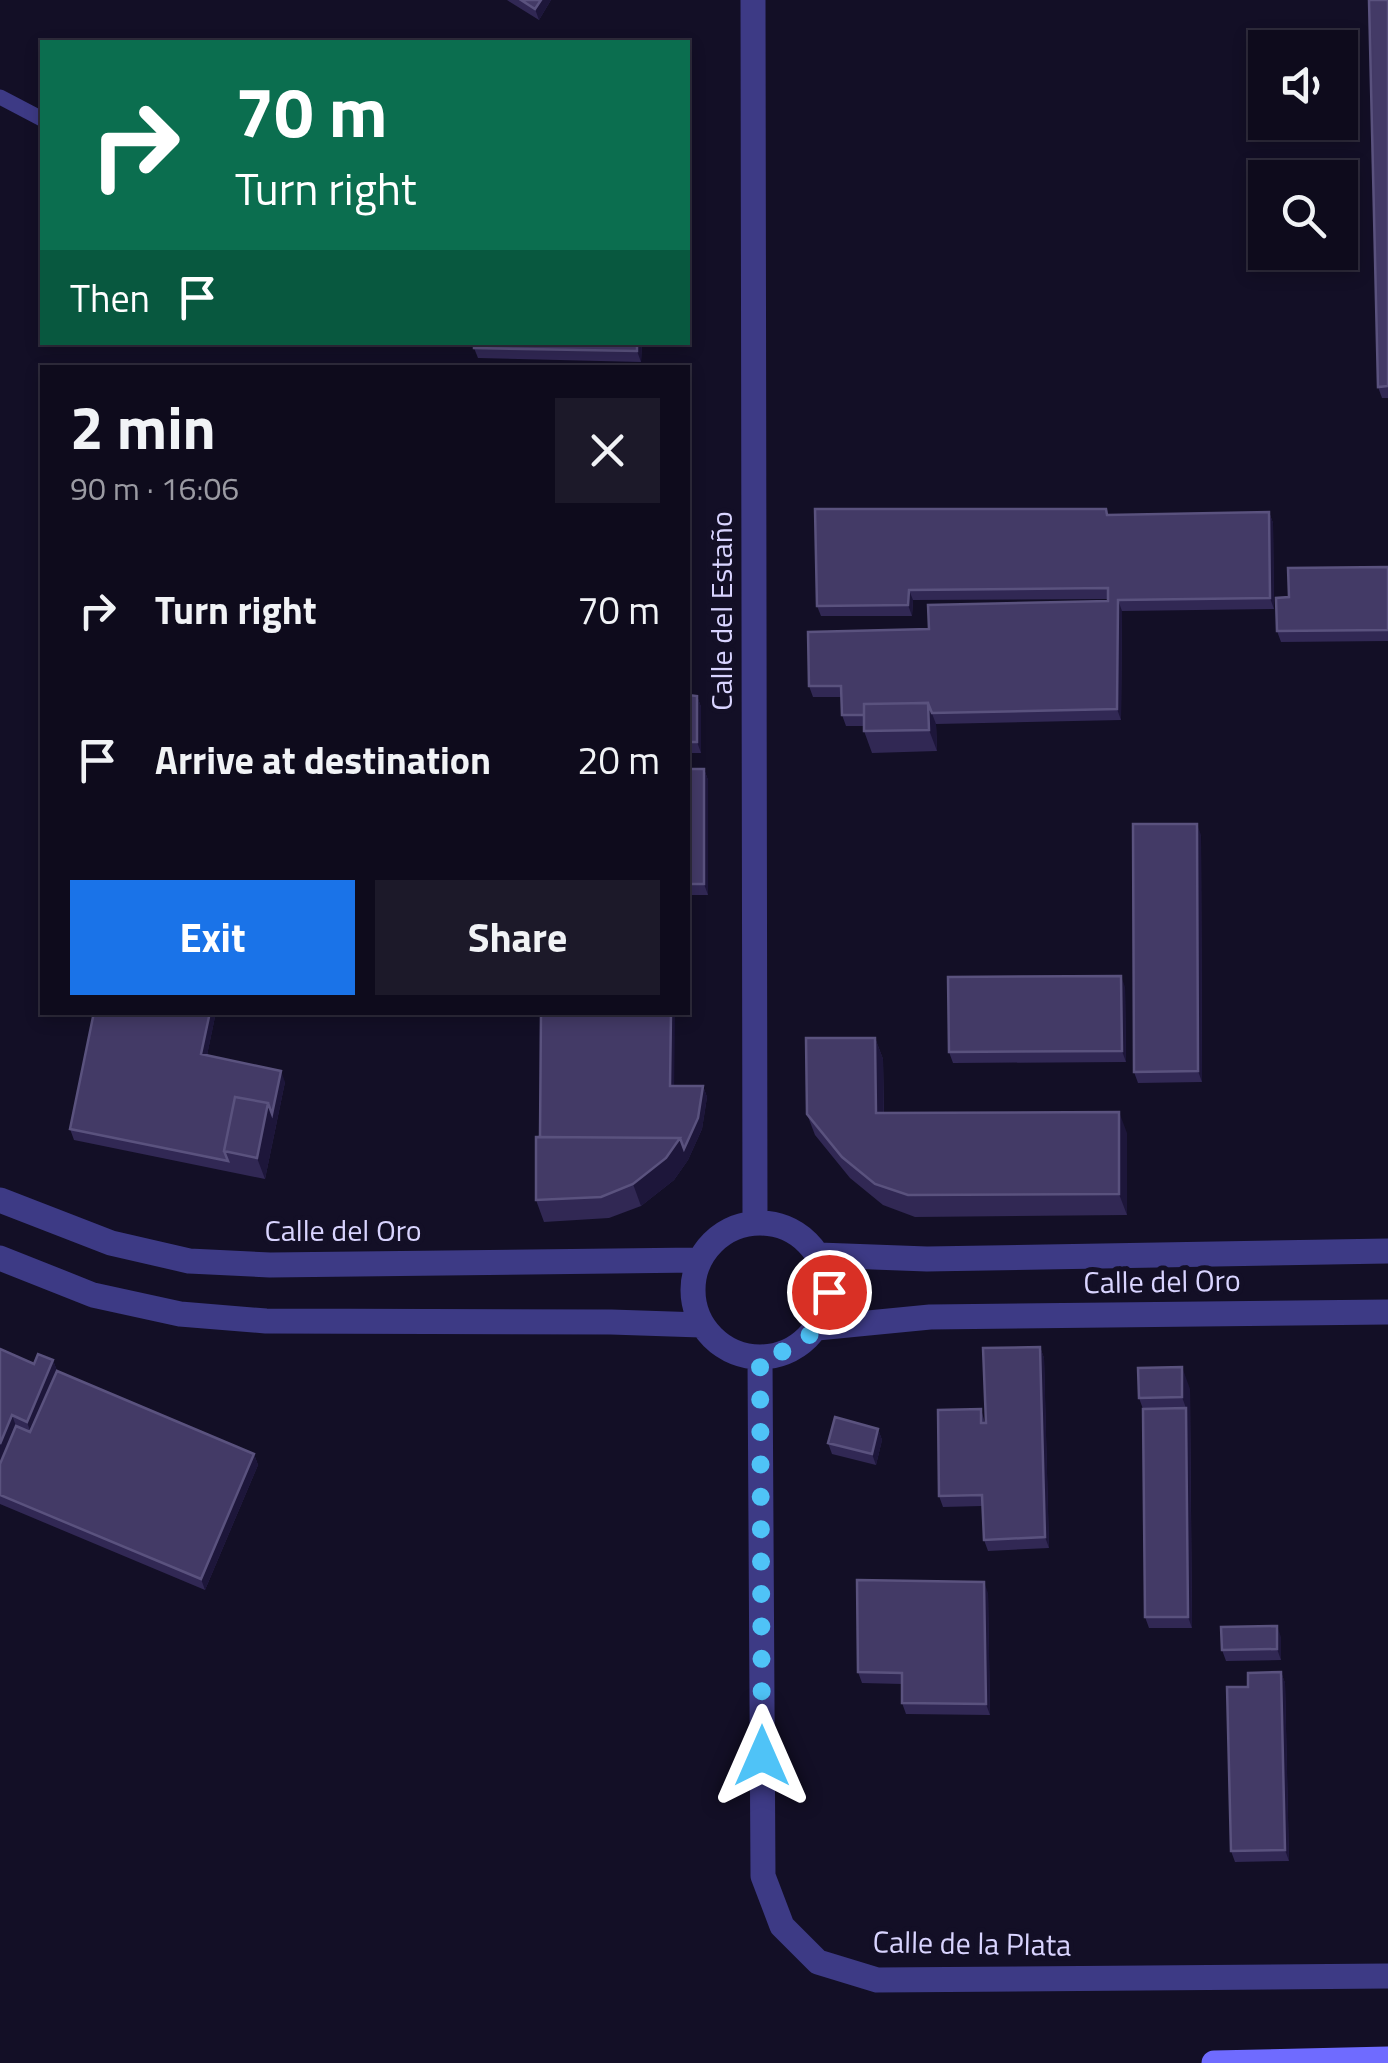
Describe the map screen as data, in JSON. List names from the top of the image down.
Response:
{
  "streets": {
    "street": ["Calle del Estaño", "Calle del Oro", "Calle de la Plata"]
  },
  "crossings": [
    ["Calle del Estaño", "Calle del Oro"],
    ["Calle del Estaño", "Calle de la Plata"],
    ["Calle del Oro", "Calle de la Plata"]
  ],
  "page": {
    "turn": ["70 m", "Turn right"],
    "then": "Then",
    "heading": ["2 min", "90 m · 16:06"],
    "list": [
      {
        "name": "Turn right",
        "value": "70 m"
      },
      {
        "name": "Arrive at destination",
        "value": "20 m"
      }
    ],
    "buttons": ["Exit", "Share"]
  }
}
